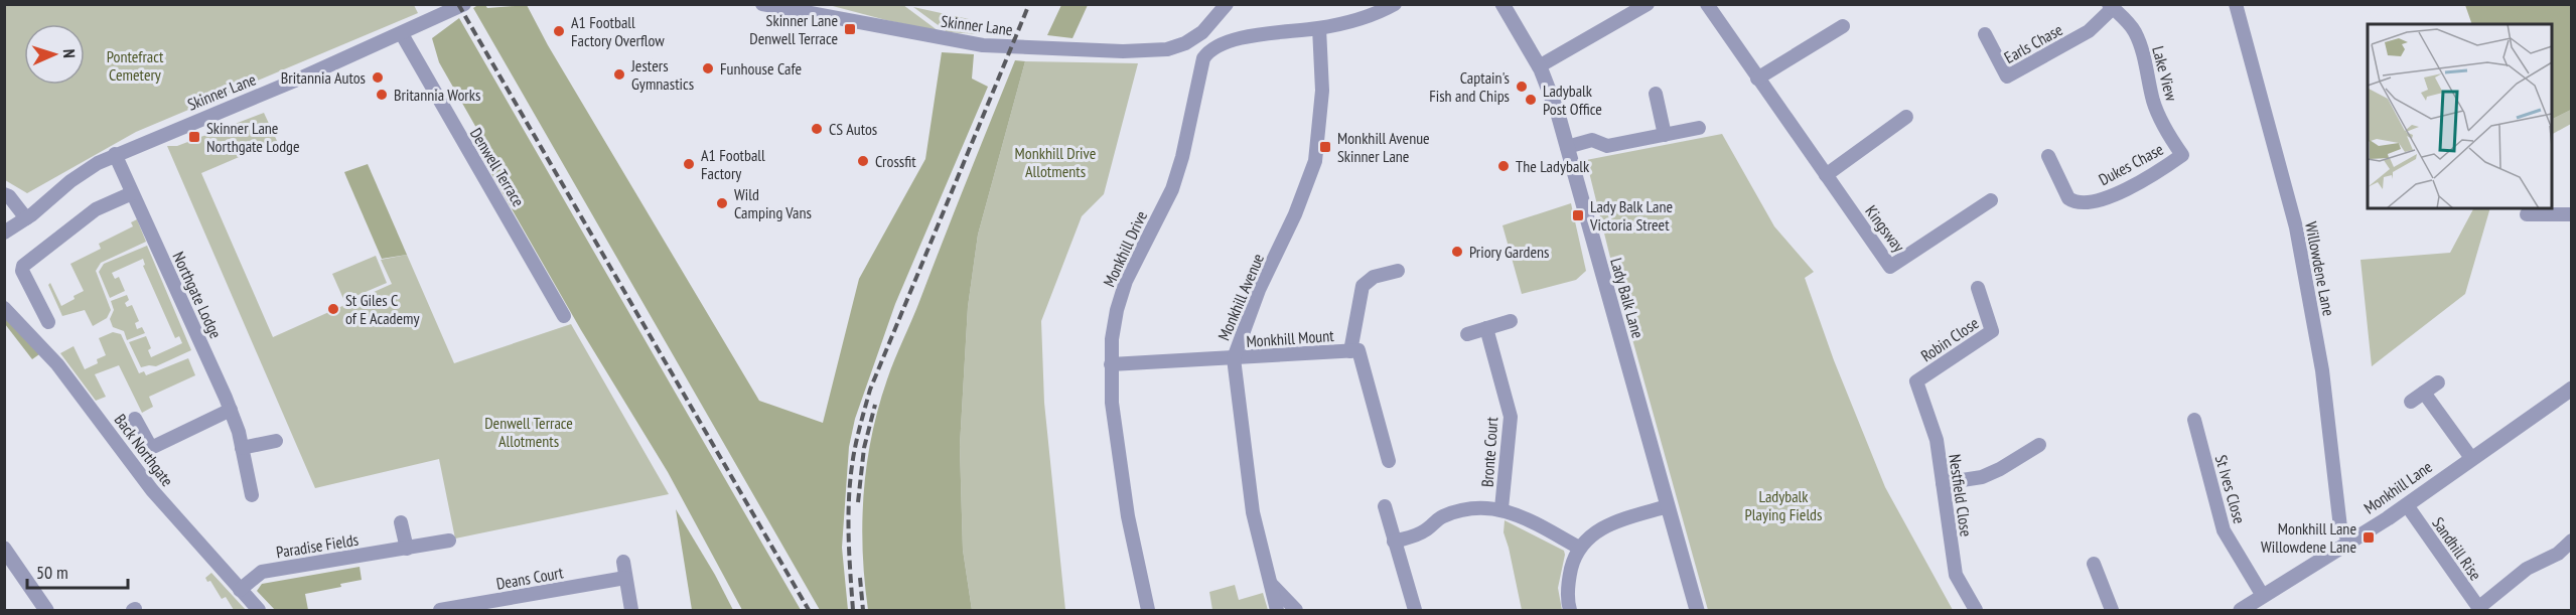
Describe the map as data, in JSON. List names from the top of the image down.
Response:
{
  "streets": {
    "street": [
      "Skinner Lane",
      "Earls Chase",
      "Lake View",
      "Dukes Chase",
      "Denwell Terrace",
      "Kingsway",
      "Monkhill Drive",
      "Willowdene Lane",
      "Northgate Lodge",
      "Monkhill Avenue",
      "Lady Balk Lane",
      "Monkhill Mount",
      "Robin Close",
      "Back Northgate",
      "Bronte Court",
      "Monkhill Lane",
      "St Ives Close",
      "Nestfield Close",
      "Paradise Fields",
      "Sandhill Rise",
      "Deans Court"
    ]
  },
  "crossings": [
    ["Skinner Lane", "Denwell Terrace"],
    ["Skinner Lane", "Northgate Lodge"],
    ["Earls Chase", "Lake View"],
    ["Lake View", "Dukes Chase"],
    ["Monkhill Drive", "Monkhill Avenue"],
    ["Monkhill Drive", "Monkhill Mount"],
    ["Willowdene Lane", "Monkhill Lane"],
    ["Monkhill Avenue", "Monkhill Mount"],
    ["Robin Close", "Nestfield Close"],
    ["Back Northgate", "Paradise Fields"],
    ["Monkhill Lane", "St Ives Close"],
    ["Monkhill Lane", "Sandhill Rise"]
  ],
  "parks": [
    "Pontefract Cemetery",
    "Monkhill Drive Allotments",
    "Denwell Terrace Allotments",
    "Ladybalk Playing Fields"
  ],
  "places": {
    "transit": [
      "Skinner Lane Denwell Terrace",
      "Skinner Lane Northgate Lodge",
      "Monkhill Avenue Skinner Lane",
      "Lady Balk Lane Victoria Street",
      "Monkhill Lane Willowdene Lane"
    ],
    "other": [
      "A1 Football Factory Overflow",
      "Funhouse Cafe",
      "Jesters Gymnastics",
      "Britannia Autos",
      "Captain's Fish and Chips",
      "Britannia Works",
      "Ladybalk Post Office",
      "CS Autos",
      "Crossfit",
      "A1 Football Factory",
      "The Ladybalk",
      "Wild Camping Vans",
      "Priory Gardens",
      "St Giles C of E Academy"
    ]
  },
  "scale_bar": "50 m",
  "north": "right"
}
